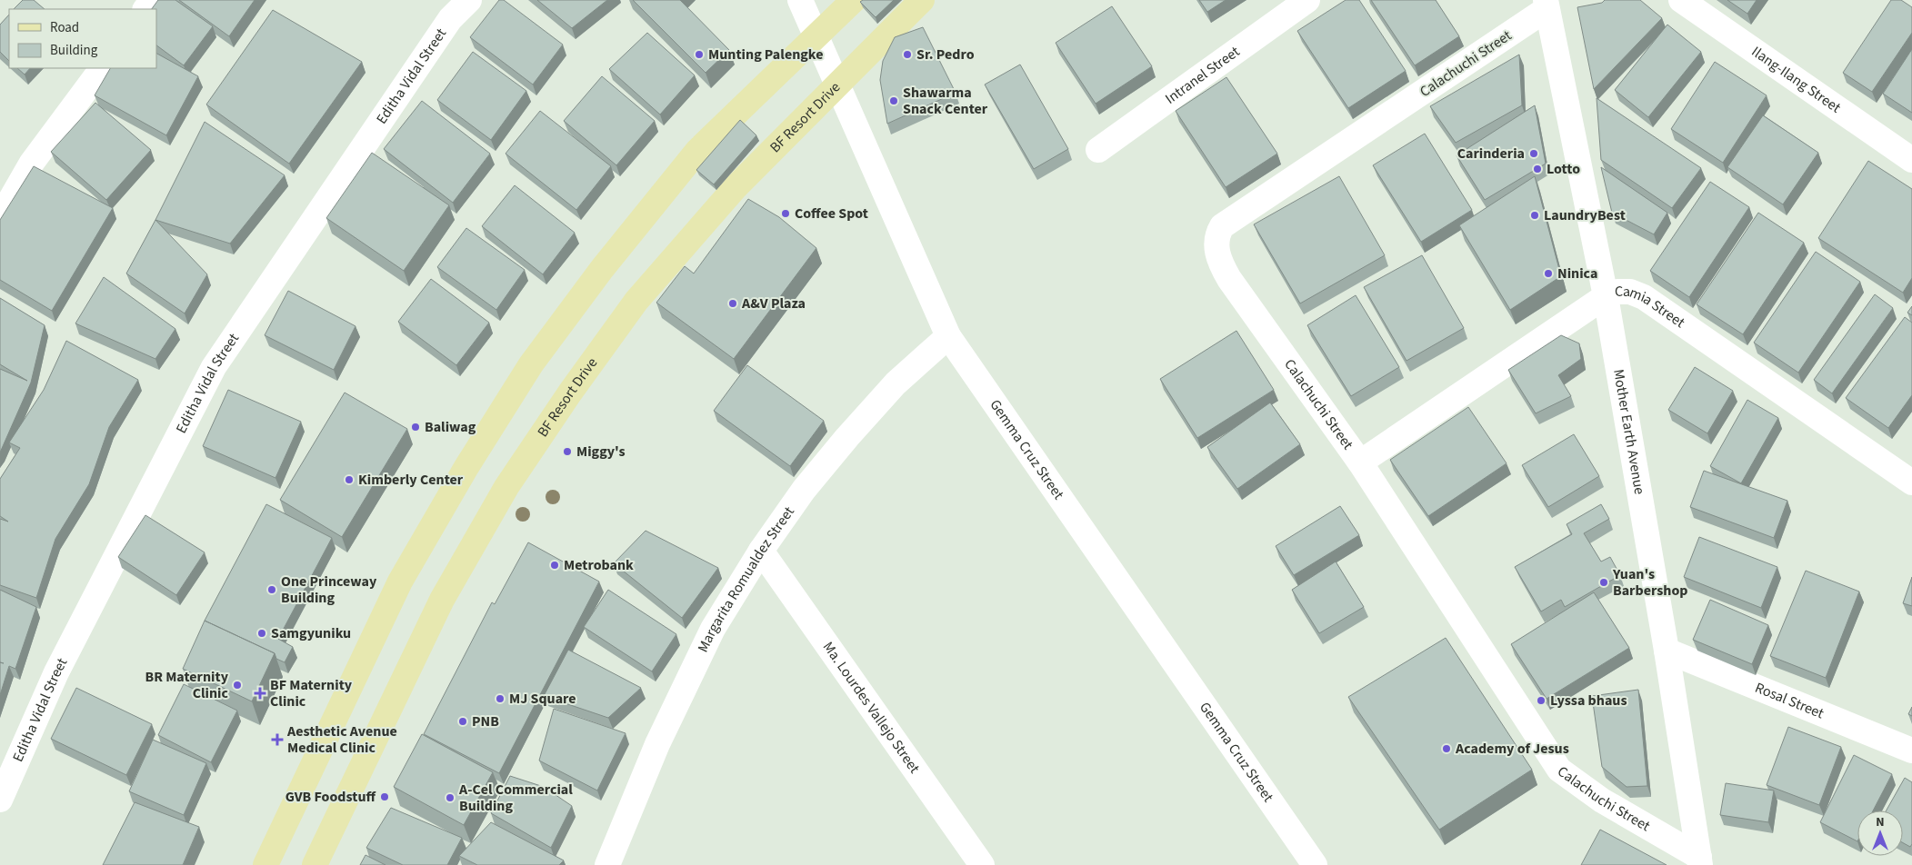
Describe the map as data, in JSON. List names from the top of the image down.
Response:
{
  "streets": {
    "main road": ["BF Resort Drive"],
    "street": [
      "Calachuchi Street",
      "Intranel Street",
      "Editha Vidal Street",
      "Ilang-Ilang Street",
      "Camia Street",
      "Mother Earth Avenue",
      "Gemma Cruz Street",
      "Margarita Romualdez Street",
      "Rosal Street",
      "Ma. Lourdes Vallejo Street"
    ]
  },
  "crossings": [
    ["Calachuchi Street", "Camia Street"],
    ["Calachuchi Street", "Mother Earth Avenue"],
    ["BF Resort Drive", "Gemma Cruz Street"],
    ["Camia Street", "Mother Earth Avenue"],
    ["Mother Earth Avenue", "Rosal Street"],
    ["Gemma Cruz Street", "Margarita Romualdez Street"],
    ["Margarita Romualdez Street", "Ma. Lourdes Vallejo Street"]
  ],
  "places": {
    "other": [
      "Munting Palengke",
      "Sr. Pedro",
      "Shawarma Snack Center",
      "Carinderia",
      "Lotto",
      "Coffee Spot",
      "LaundryBest",
      "Ninica",
      "A&V Plaza",
      "Baliwag",
      "Miggy's",
      "Kimberly Center",
      "Metrobank",
      "Yuan's Barbershop",
      "One Princeway Building",
      "Samgyuniku",
      "BR Maternity Clinic",
      "MJ Square",
      "Lyssa bhaus",
      "PNB",
      "Academy of Jesus",
      "GVB Foodstuff",
      "A-Cel Commercial Building"
    ],
    "health": ["BF Maternity Clinic", "Aesthetic Avenue Medical Clinic"]
  },
  "legend": ["Road", "Building"],
  "north": "top"
}
